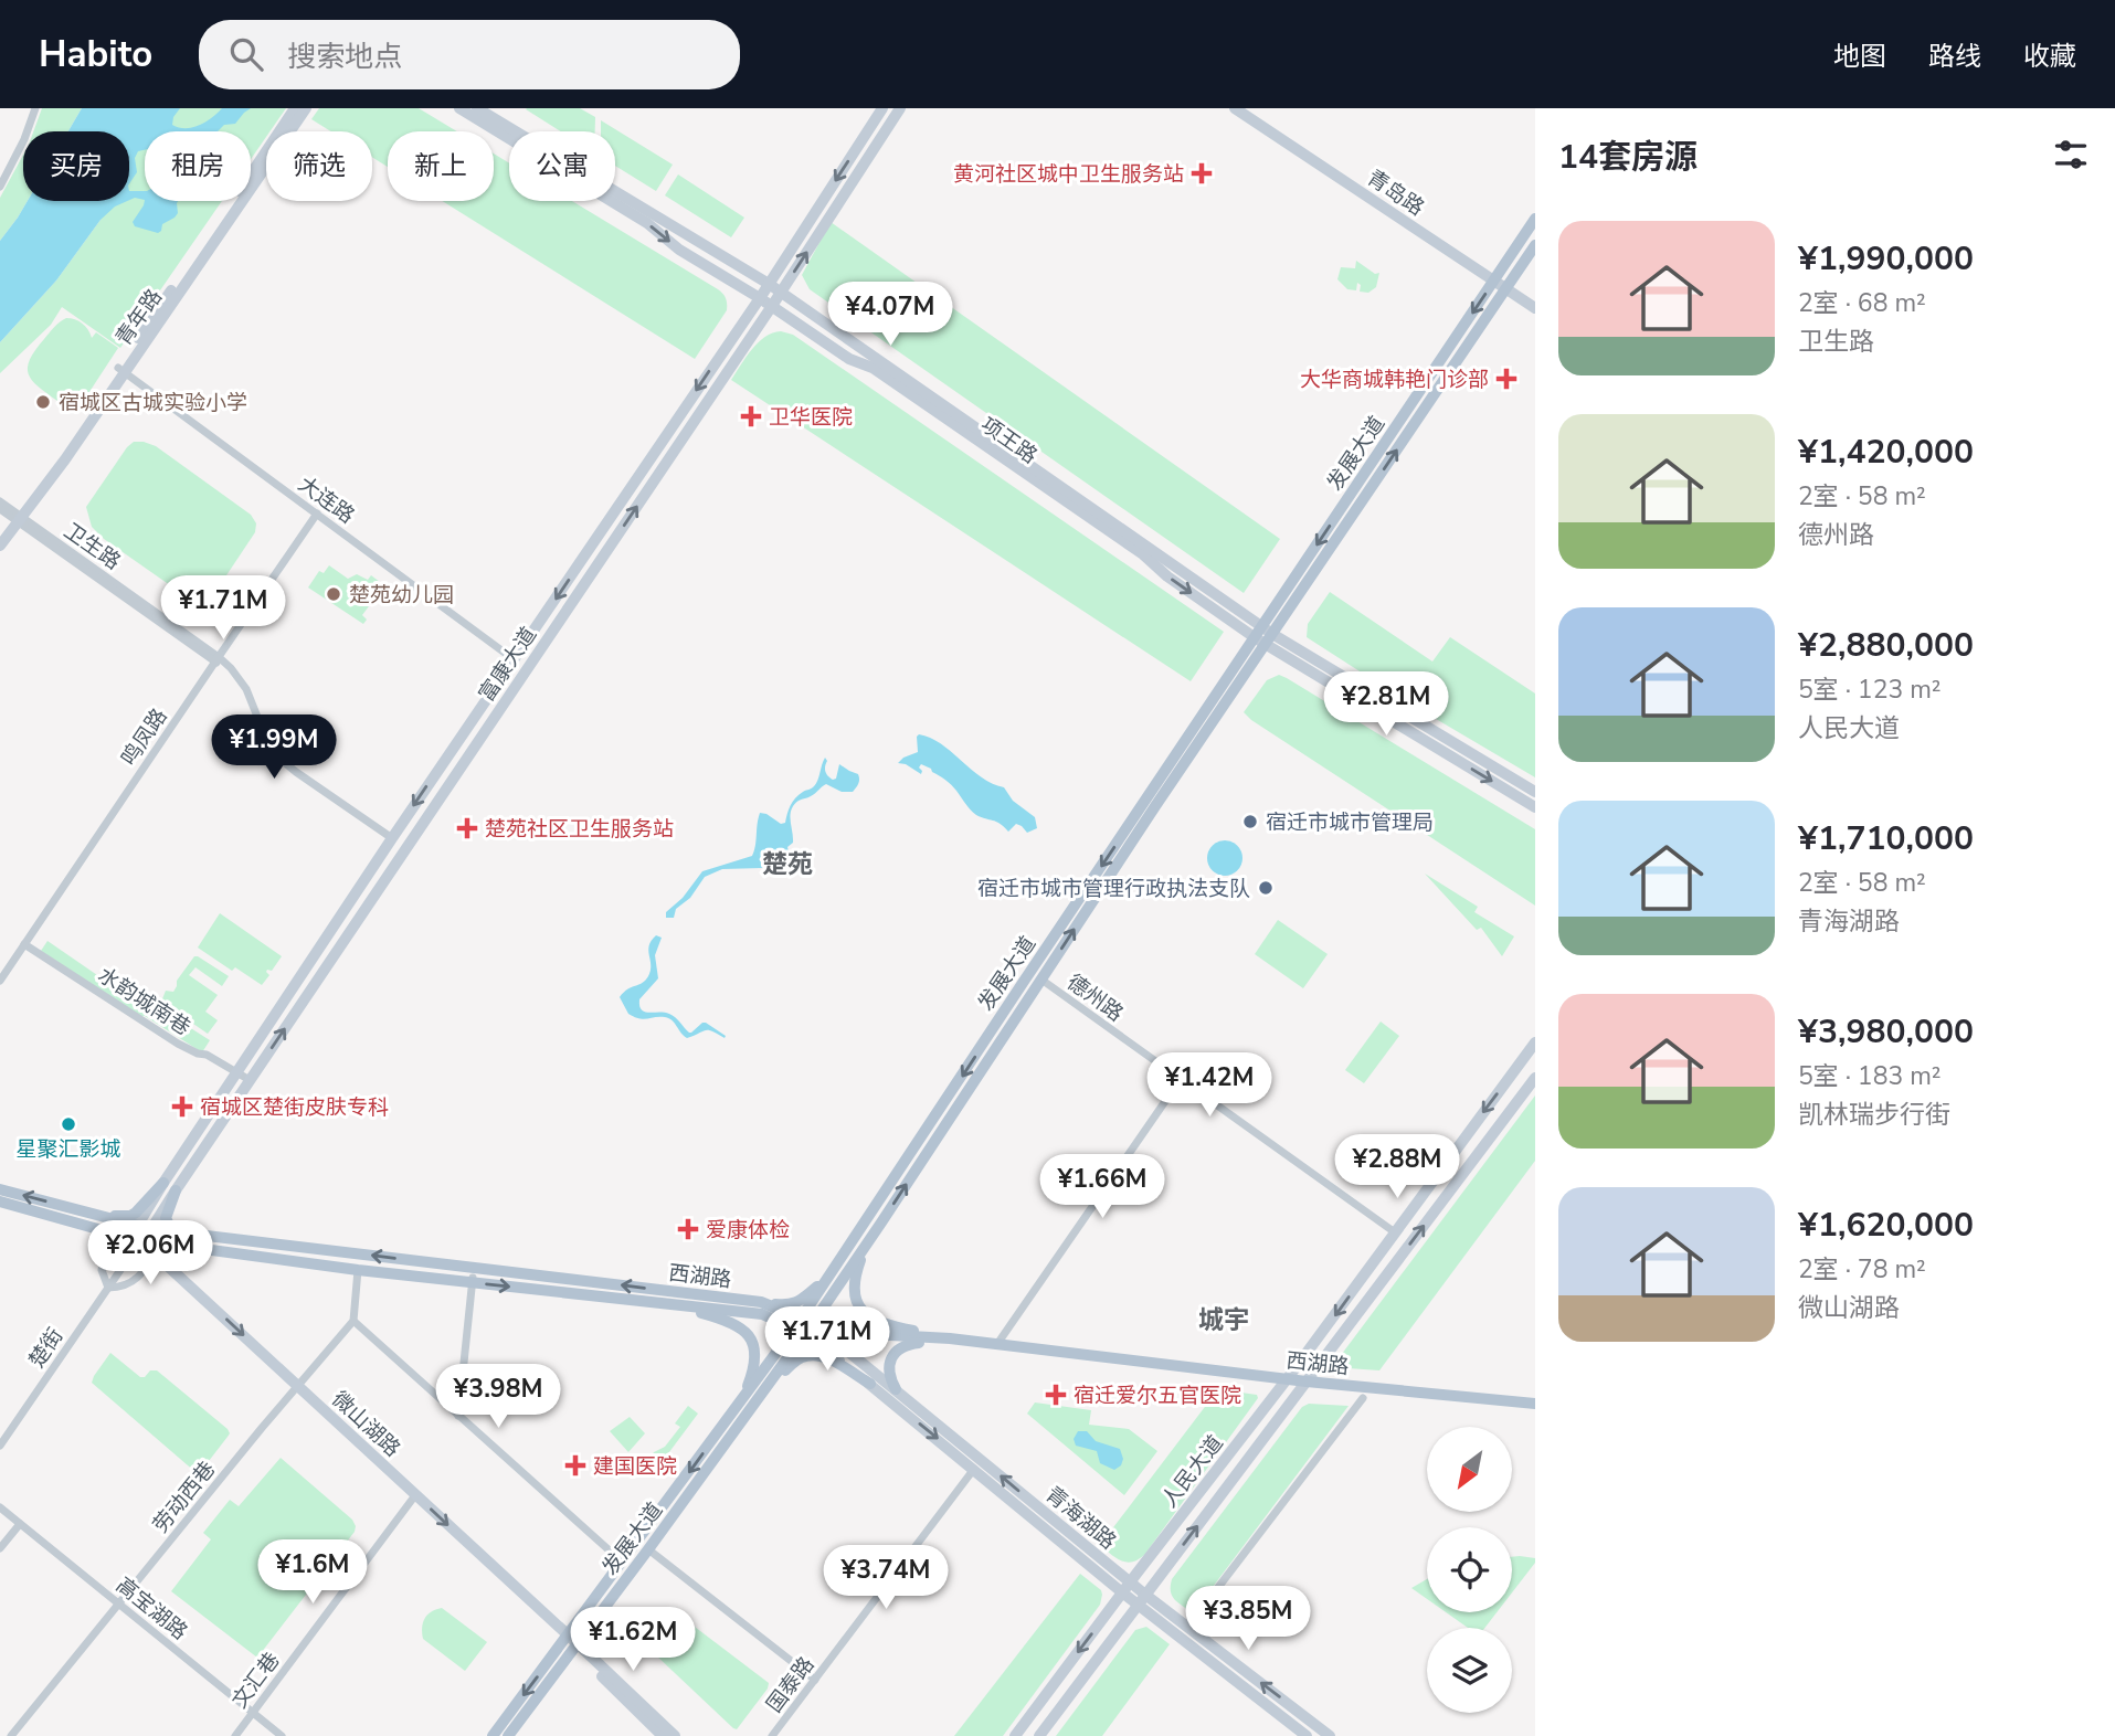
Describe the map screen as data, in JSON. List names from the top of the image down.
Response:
{
  "streets": {
    "main road": [
      "青岛路",
      "青年路",
      "项王路",
      "发展大道",
      "富康大道",
      "西湖路",
      "微山湖路",
      "人民大道",
      "青海湖路"
    ],
    "street": [
      "大连路",
      "卫生路",
      "鸣凤路",
      "德州路",
      "水韵城南巷",
      "楚街",
      "劳动西巷",
      "高宝湖路",
      "文汇巷",
      "国泰路"
    ]
  },
  "crossings": [
    ["青岛路", "发展大道"],
    ["青年路", "大连路"],
    ["青年路", "卫生路"],
    ["项王路", "发展大道"],
    ["项王路", "富康大道"],
    ["发展大道", "德州路"],
    ["发展大道", "西湖路"],
    ["发展大道", "微山湖路"],
    ["发展大道", "青海湖路"],
    ["大连路", "富康大道"],
    ["大连路", "鸣凤路"],
    ["卫生路", "富康大道"],
    ["卫生路", "鸣凤路"],
    ["富康大道", "水韵城南巷"],
    ["富康大道", "西湖路"],
    ["鸣凤路", "水韵城南巷"],
    ["德州路", "人民大道"],
    ["西湖路", "楚街"],
    ["西湖路", "微山湖路"],
    ["西湖路", "人民大道"],
    ["西湖路", "青海湖路"],
    ["微山湖路", "劳动西巷"],
    ["微山湖路", "文汇巷"],
    ["人民大道", "青海湖路"],
    ["劳动西巷", "高宝湖路"],
    ["青海湖路", "国泰路"],
    ["高宝湖路", "文汇巷"]
  ],
  "one_way": ["微山湖路"],
  "districts": ["楚苑", "城宇"],
  "places": {
    "health": [
      "黄河社区城中卫生服务站",
      "大华商城韩艳门诊部",
      "卫华医院",
      "楚苑社区卫生服务站",
      "宿城区楚街皮肤专科",
      "爱康体检",
      "宿迁爱尔五官医院",
      "建国医院"
    ],
    "other": [
      "宿城区古城实验小学",
      "楚苑幼儿园",
      "宿迁市城市管理局",
      "宿迁市城市管理行政执法支队",
      "星聚汇影城"
    ]
  },
  "north": "bottom left",
  "page": {
    "header": "Habito",
    "search": "搜索地点",
    "nav": ["地图", "路线", "收藏"],
    "heading": "14套房源",
    "chip": [
      "买房",
      "租房",
      "筛选",
      "新上",
      "公寓"
    ],
    "list": [
      {
        "name": "¥1,990,000",
        "note": "2室 · 68 m² · 卫生路"
      },
      {
        "name": "¥1,420,000",
        "note": "2室 · 58 m² · 德州路"
      },
      {
        "name": "¥2,880,000",
        "note": "5室 · 123 m² · 人民大道"
      },
      {
        "name": "¥1,710,000",
        "note": "2室 · 58 m² · 青海湖路"
      },
      {
        "name": "¥3,980,000",
        "note": "5室 · 183 m² · 凯林瑞步行街"
      },
      {
        "name": "¥1,620,000",
        "note": "2室 · 78 m² · 微山湖路"
      }
    ],
    "price": [
      "¥4.07M",
      "¥1.71M",
      "¥2.81M",
      "¥1.99M",
      "¥1.42M",
      "¥2.88M",
      "¥1.66M",
      "¥2.06M",
      "¥1.71M",
      "¥3.98M",
      "¥1.6M",
      "¥3.74M",
      "¥3.85M",
      "¥1.62M"
    ]
  }
}
